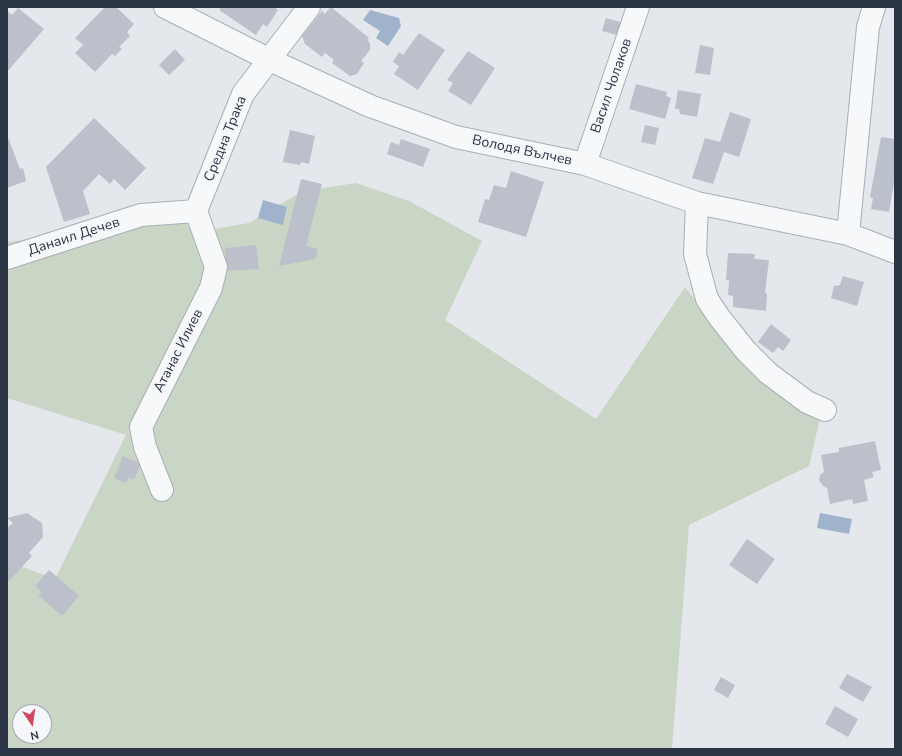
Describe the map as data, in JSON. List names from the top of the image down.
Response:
{
  "streets": {
    "street": [
      "Васил Чолаков",
      "Средна Трака",
      "Володя Вълчев",
      "Данаил Дечев",
      "Атанас Илиев"
    ]
  },
  "crossings": [
    ["Васил Чолаков", "Володя Вълчев"],
    ["Средна Трака", "Володя Вълчев"],
    ["Средна Трака", "Данаил Дечев"],
    ["Средна Трака", "Атанас Илиев"],
    ["Данаил Дечев", "Атанас Илиев"]
  ],
  "north": "bottom"
}
